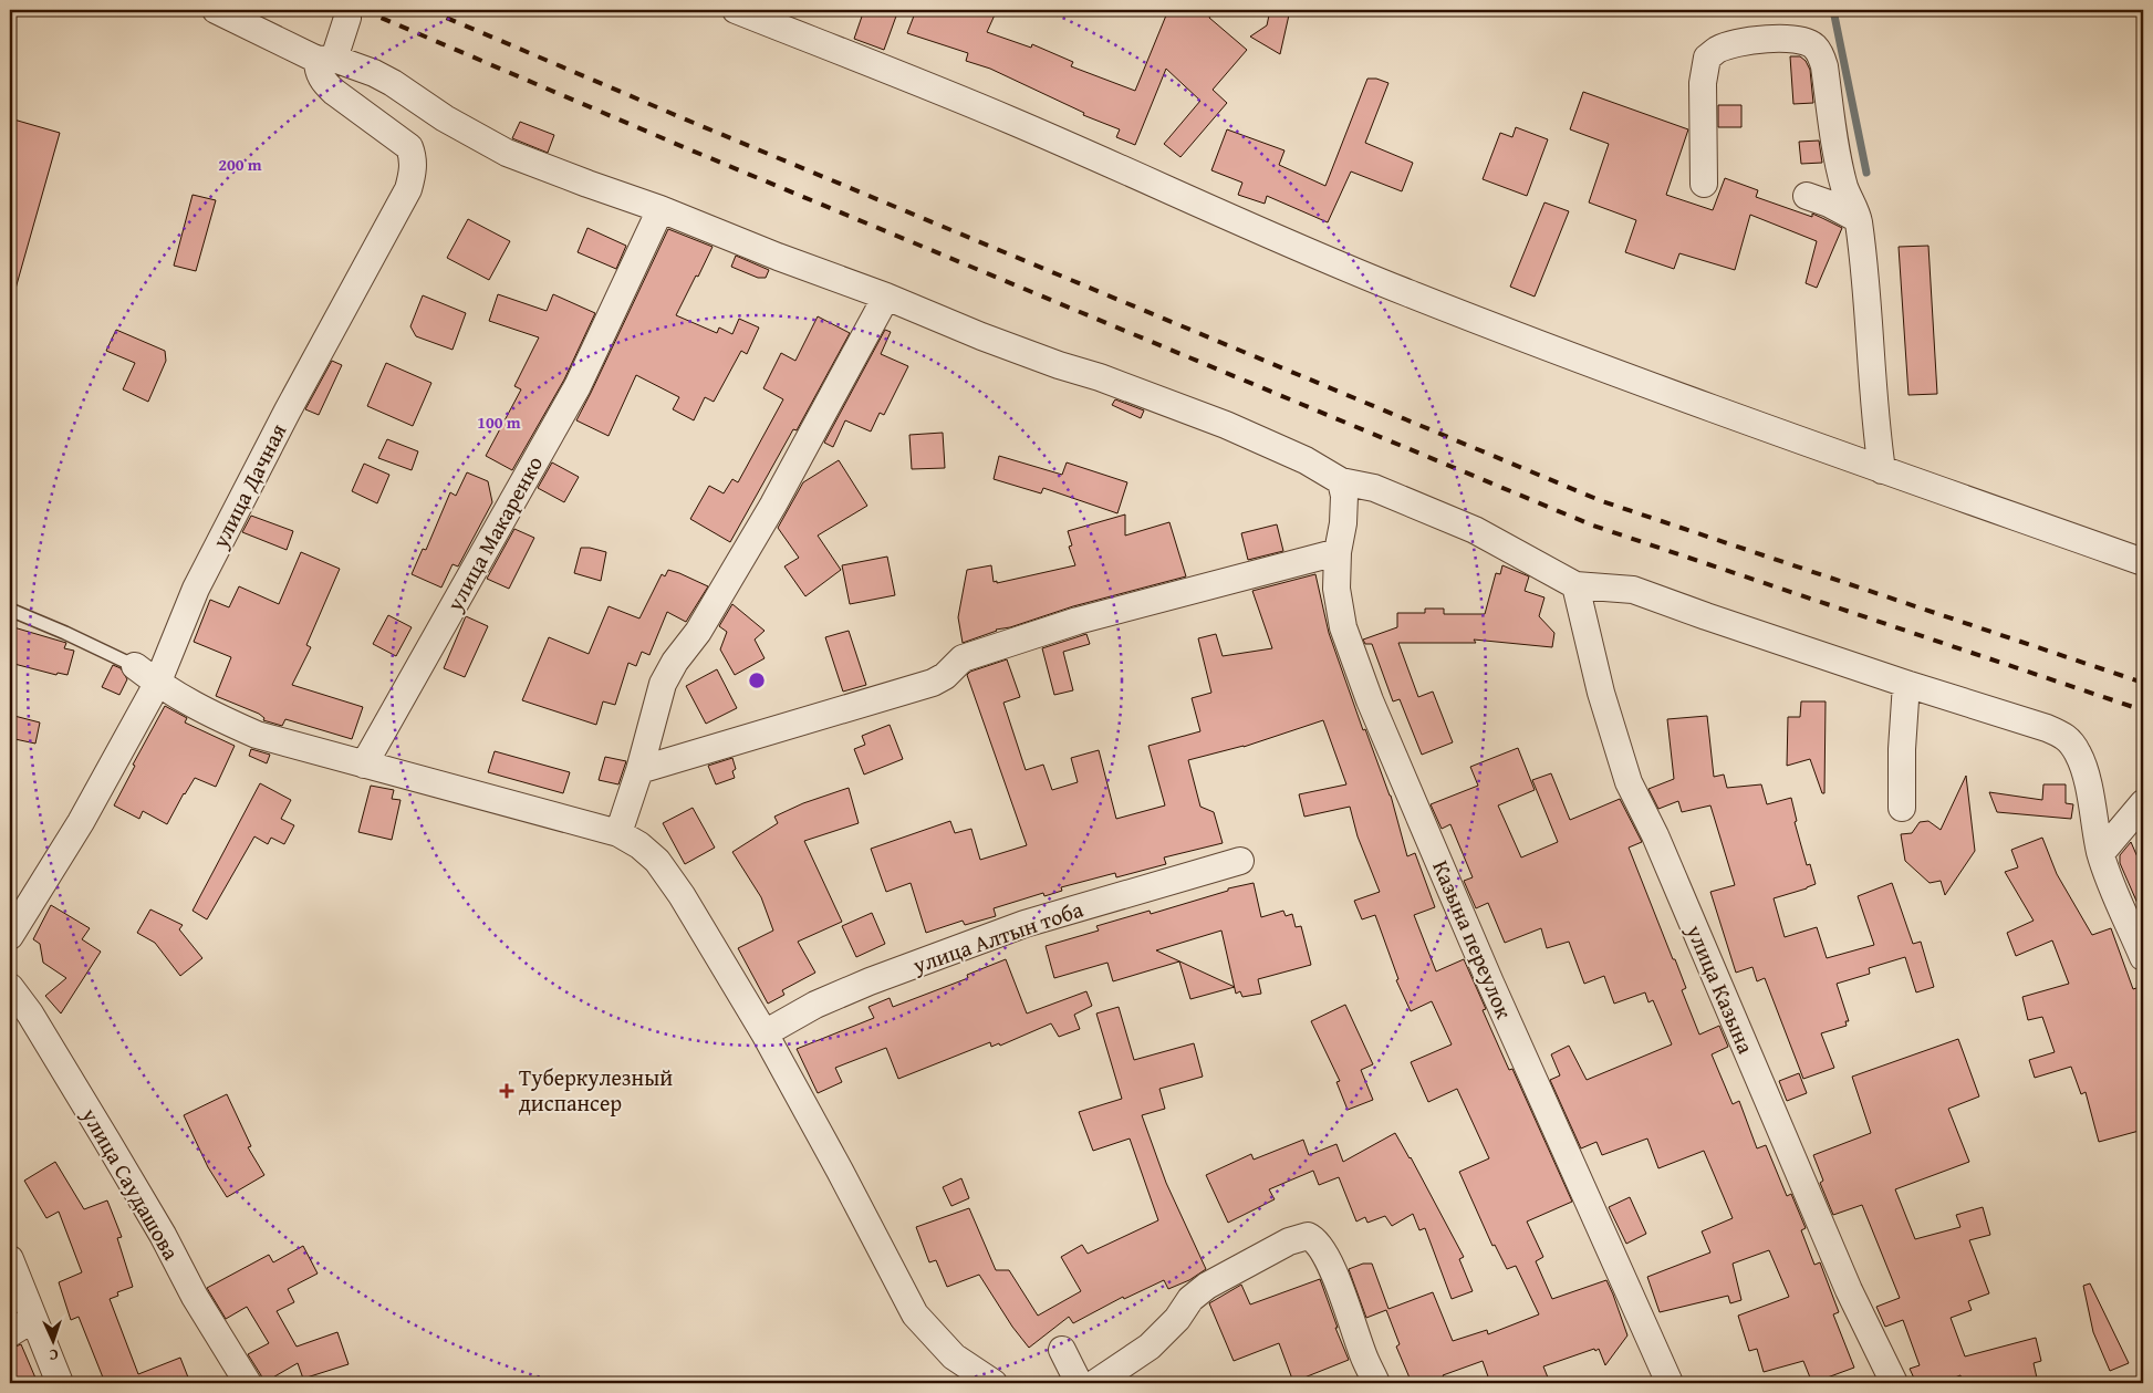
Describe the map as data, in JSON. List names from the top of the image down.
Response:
{
  "streets": {
    "street": [
      "улица Дачная",
      "улица Макаренко",
      "улица Алтын тоба",
      "Казына переулок",
      "улица Казына",
      "улица Саудашова"
    ]
  },
  "places": {
    "health": ["Туберкулезный диспансер"]
  },
  "north": "bottom",
  "rings": ["200 m", "100 m"]
}
